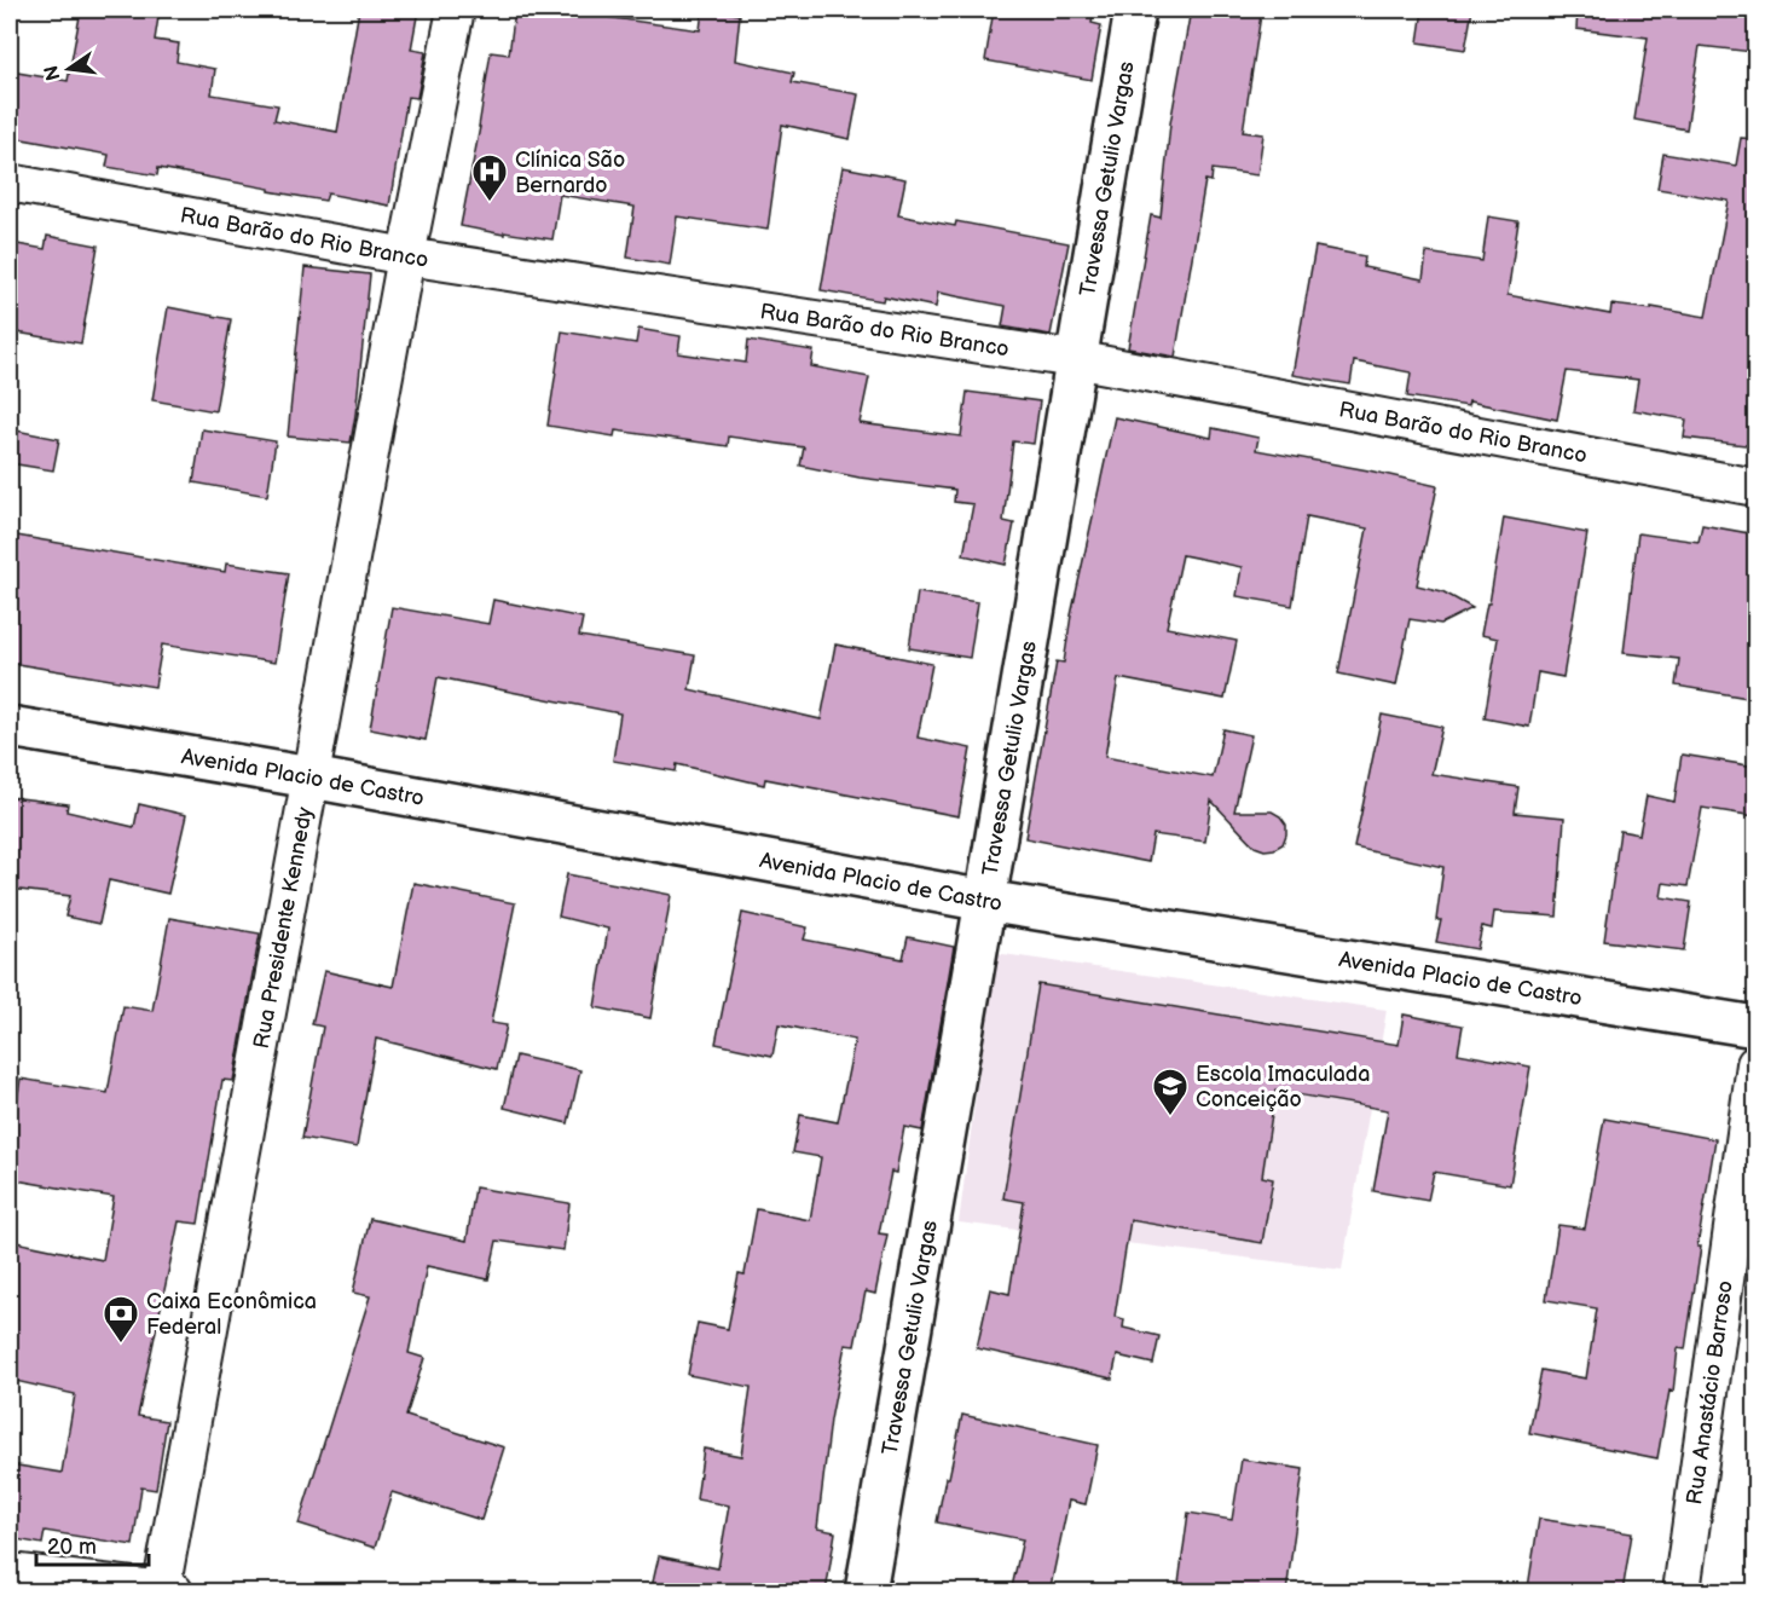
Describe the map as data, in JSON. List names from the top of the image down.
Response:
{
  "streets": {
    "street": [
      "Travessa Getulio Vargas",
      "Rua Barão do Rio Branco",
      "Avenida Placio de Castro",
      "Rua Presidente Kennedy",
      "Rua Anastácio Barroso"
    ]
  },
  "crossings": [
    ["Travessa Getulio Vargas", "Rua Barão do Rio Branco"],
    ["Travessa Getulio Vargas", "Avenida Placio de Castro"],
    ["Rua Barão do Rio Branco", "Rua Presidente Kennedy"],
    ["Avenida Placio de Castro", "Rua Presidente Kennedy"]
  ],
  "places": {
    "hospital": ["Clínica São Bernardo"],
    "school or university": ["Escola Imaculada Conceição"],
    "bank": ["Caixa Econômica Federal"]
  },
  "scale_bar": "20 m",
  "north": "left"
}
